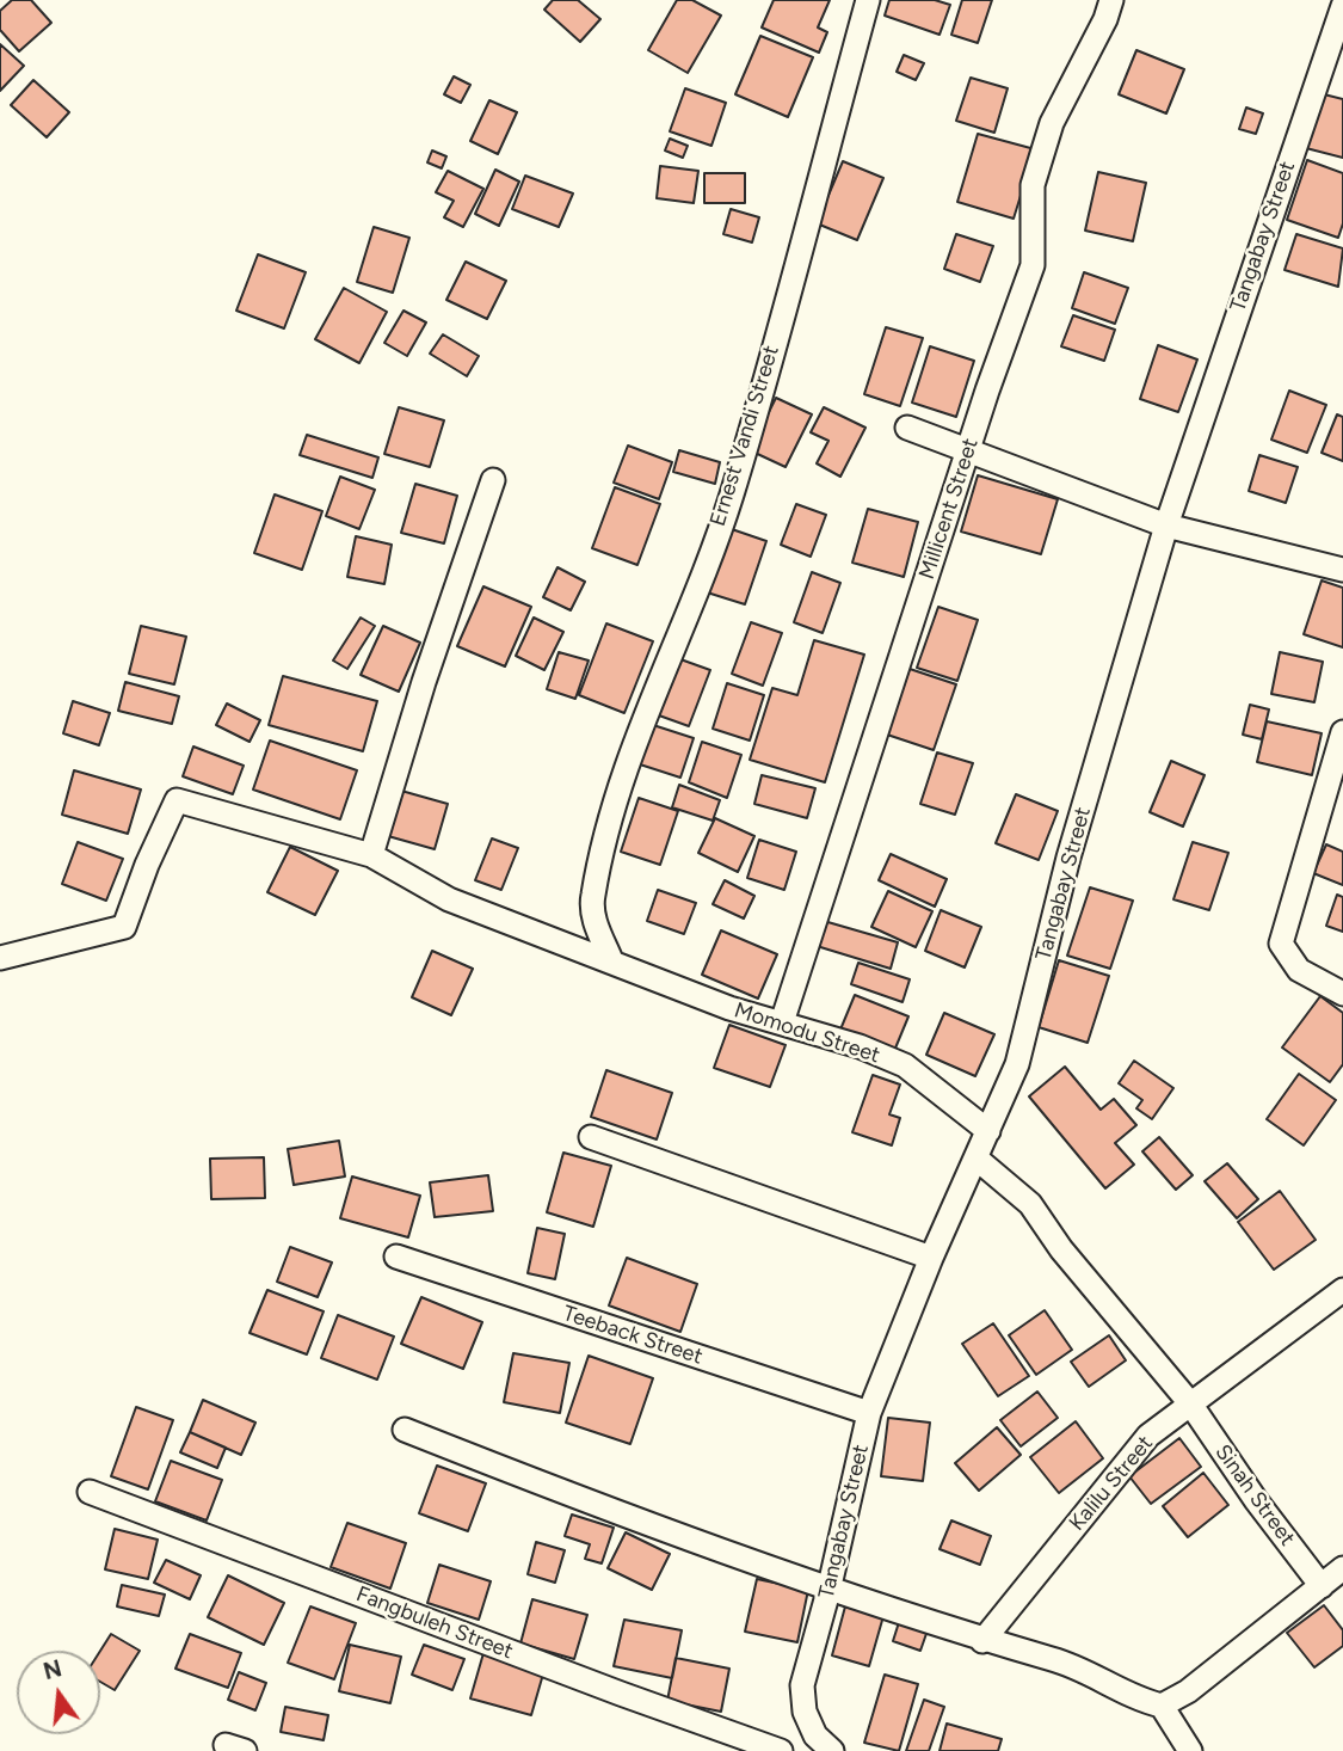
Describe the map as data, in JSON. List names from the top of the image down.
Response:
{
  "streets": {
    "street": [
      "Tangabay Street",
      "Ernest Vandi Street",
      "Millicent Street",
      "Momodu Street",
      "Teeback Street",
      "Kalilu Street",
      "Sinah Street",
      "Fangbuleh Street"
    ]
  },
  "crossings": [
    ["Tangabay Street", "Momodu Street"],
    ["Tangabay Street", "Teeback Street"],
    ["Tangabay Street", "Sinah Street"],
    ["Ernest Vandi Street", "Momodu Street"],
    ["Millicent Street", "Momodu Street"],
    ["Kalilu Street", "Sinah Street"]
  ],
  "north": "top"
}
